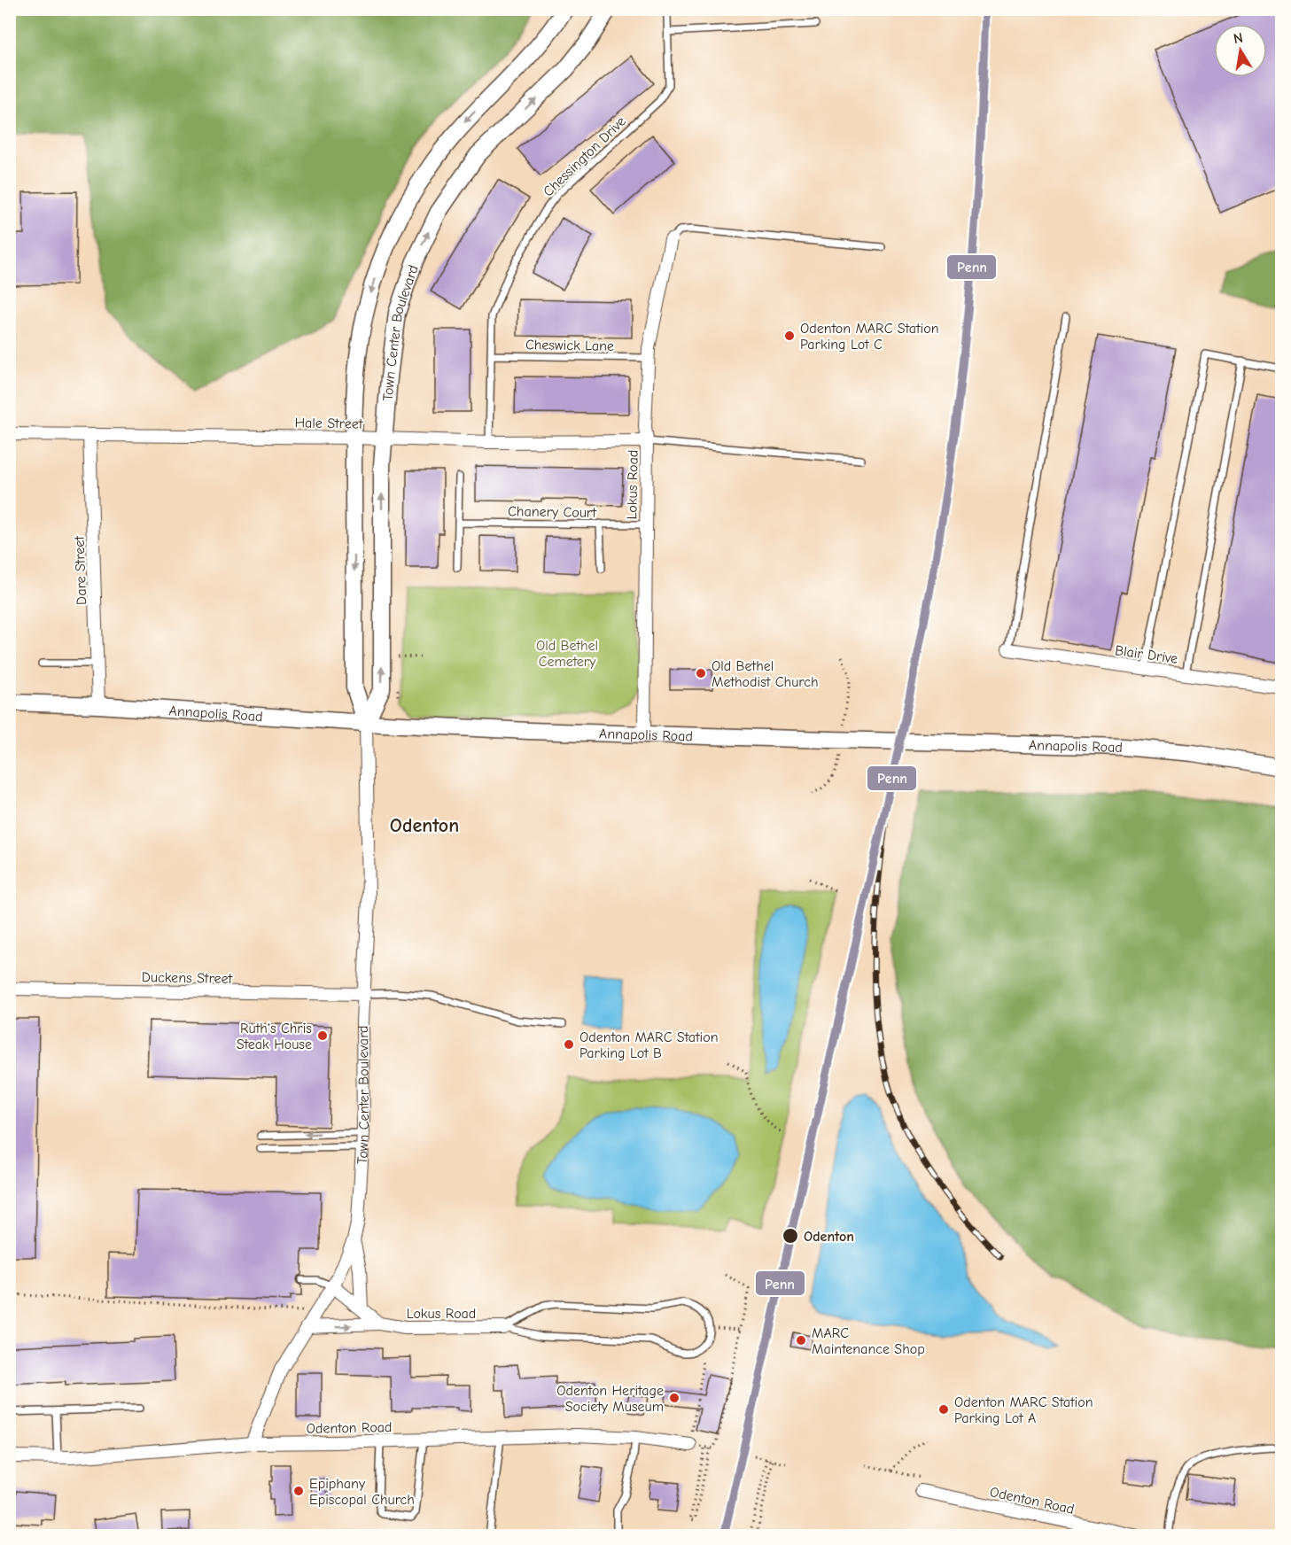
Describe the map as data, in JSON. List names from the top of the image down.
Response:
{
  "streets": {
    "street": [
      "Town Center Boulevard",
      "Hale Street",
      "Lokus Road",
      "Dare Street",
      "Blair Drive",
      "Annapolis Road",
      "Duckens Street",
      "Odenton Road"
    ],
    "lane": ["Chessington Drive", "Cheswick Lane", "Chanery Court"]
  },
  "crossings": [
    ["Chessington Drive", "Cheswick Lane"],
    ["Chessington Drive", "Hale Street"],
    ["Town Center Boulevard", "Hale Street"],
    ["Town Center Boulevard", "Lokus Road"],
    ["Town Center Boulevard", "Annapolis Road"],
    ["Town Center Boulevard", "Duckens Street"],
    ["Town Center Boulevard", "Odenton Road"],
    ["Cheswick Lane", "Lokus Road"],
    ["Hale Street", "Lokus Road"],
    ["Hale Street", "Dare Street"],
    ["Lokus Road", "Chanery Court"],
    ["Lokus Road", "Annapolis Road"],
    ["Dare Street", "Annapolis Road"]
  ],
  "districts": ["Odenton"],
  "parks": ["Old Bethel Cemetery"],
  "places": [
    "Odenton MARC Station Parking Lot C",
    "Old Bethel Methodist Church",
    "Ruth's Chris Steak House",
    "Odenton MARC Station Parking Lot B",
    "Odenton",
    "MARC Maintenance Shop",
    "Odenton Heritage Society Museum",
    "Odenton MARC Station Parking Lot A",
    "Epiphany Episcopal Church"
  ],
  "lines": ["transit line Penn"],
  "north": "top"
}
